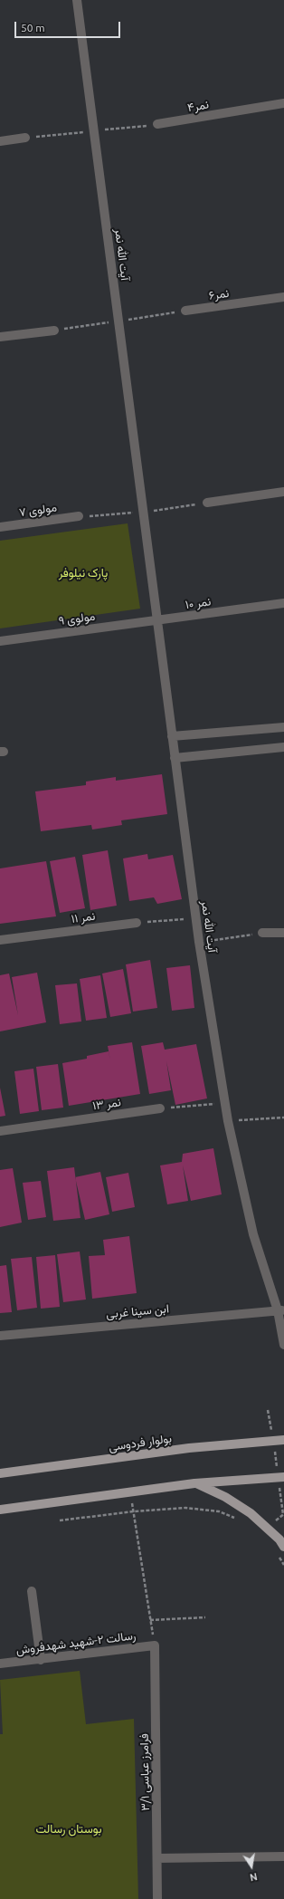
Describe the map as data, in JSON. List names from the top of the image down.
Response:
{
  "streets": {
    "main road": ["بولوار فردوسی"],
    "street": [
      "نمر۴",
      "آیت الله نمر",
      "نمر۶",
      "مولوی ۷",
      "نمر ۱۰",
      "مولوی ۹",
      "نمر ۱۱",
      "نمر ۱۳",
      "ابن سینا غربی",
      "رسالت ۲-شهید شهدفروش",
      "فرامرز عباسی ۳/۱"
    ]
  },
  "crossings": [
    ["آیت الله نمر", "نمر ۱۰"],
    ["آیت الله نمر", "مولوی ۹"],
    ["آیت الله نمر", "ابن سینا غربی"],
    ["نمر ۱۰", "مولوی ۹"],
    ["رسالت ۲-شهید شهدفروش", "فرامرز عباسی ۳/۱"]
  ],
  "parks": ["پارک نیلوفر", "بوستان رسالت"],
  "scale_bar": "50 m",
  "north": "bottom"
}
